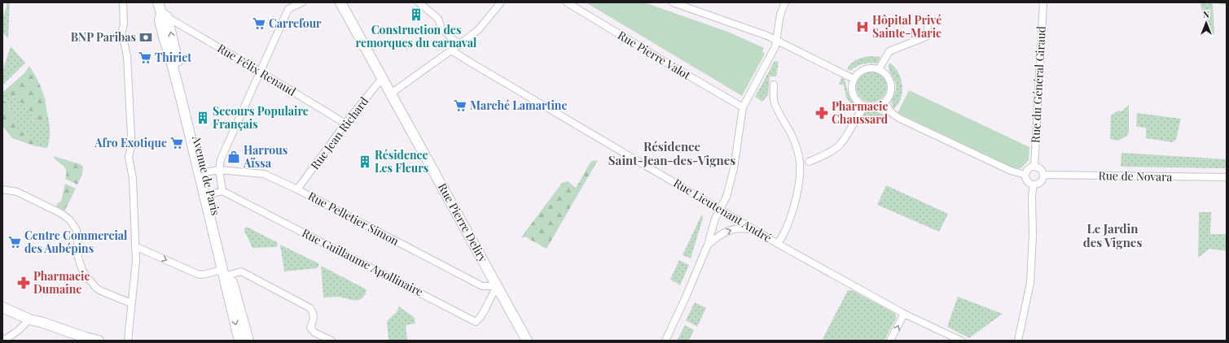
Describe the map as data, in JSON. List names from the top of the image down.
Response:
{
  "streets": {
    "main road": ["Avenue de Paris", "Rue Pierre Deliry"],
    "street": [
      "Rue Pierre Valot",
      "Rue Félix Renaud",
      "Rue du Général Giraud",
      "Rue Jean Richard",
      "Rue de Novara",
      "Rue Lieutenant André",
      "Rue Pelletier Simon",
      "Rue Guillaume Apollinaire"
    ]
  },
  "crossings": [
    ["Rue Félix Renaud", "Rue Jean Richard"],
    ["Rue Félix Renaud", "Avenue de Paris"],
    ["Rue du Général Giraud", "Rue de Novara"],
    ["Rue Jean Richard", "Rue Pelletier Simon"],
    ["Rue Jean Richard", "Rue Pierre Deliry"],
    ["Avenue de Paris", "Rue Pelletier Simon"],
    ["Rue Pelletier Simon", "Rue Pierre Deliry"],
    ["Rue Pelletier Simon", "Rue Guillaume Apollinaire"],
    ["Rue Pierre Deliry", "Rue Guillaume Apollinaire"]
  ],
  "districts": ["Résidence Saint-Jean-des-Vignes", "Le Jardin des Vignes"],
  "places": {
    "building": ["Construction des remorques du carnaval", "Secours Populaire Français", "Résidence Les Fleurs"],
    "supermarket": [
      "Carrefour",
      "Thiriet",
      "Marché Lamartine",
      "Afro Exotique",
      "Centre Commercial des Aubépins"
    ],
    "hospital": ["Hôpital Privé Sainte-Marie"],
    "bank": ["BNP Paribas"],
    "pharmacy": ["Pharmacie Chaussard", "Pharmacie Dumaine"],
    "shop": ["Harrous Aïssa"]
  },
  "north": "top"
}
